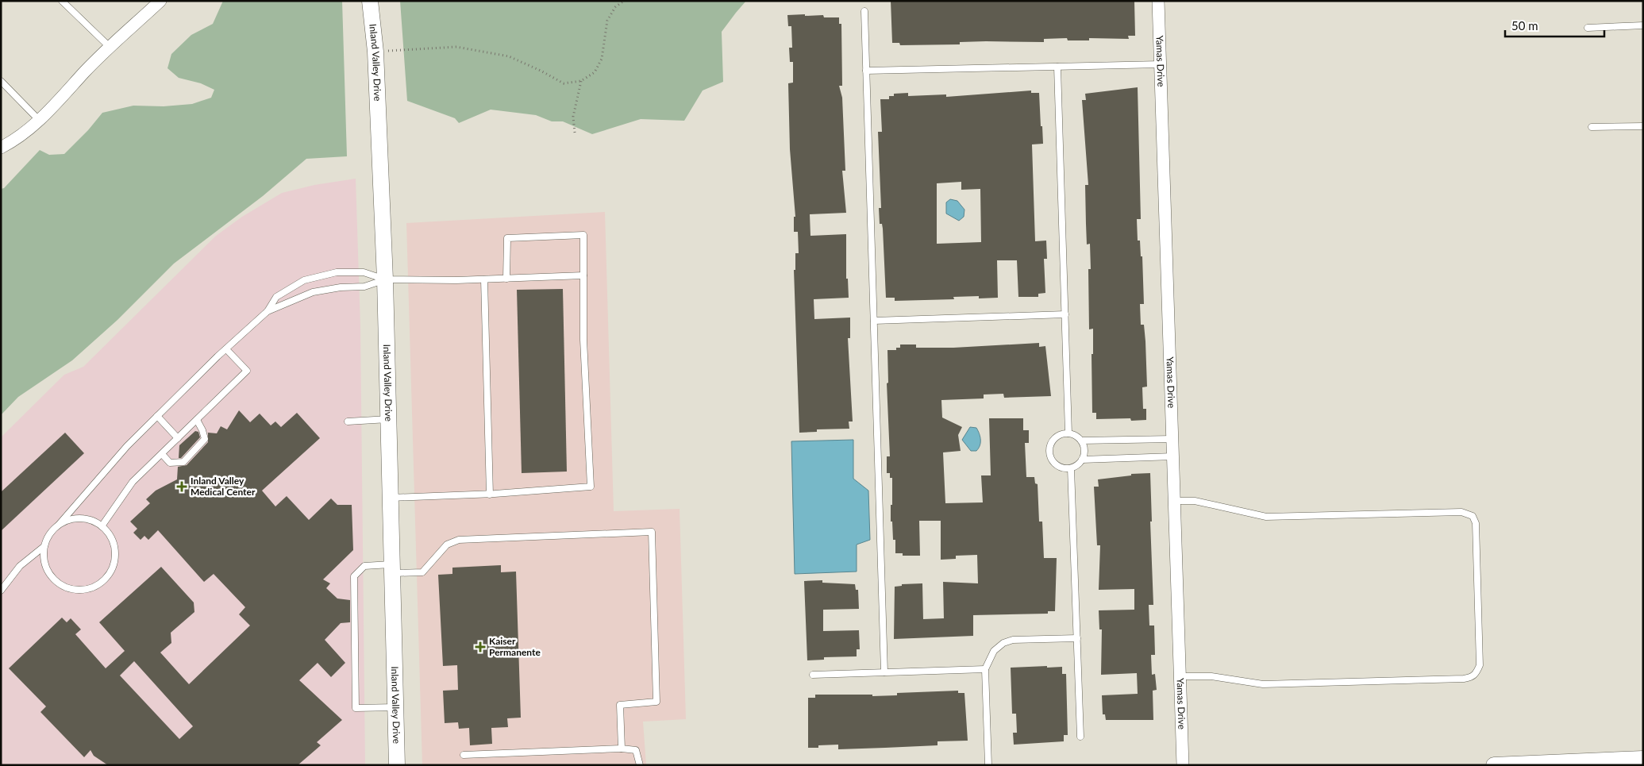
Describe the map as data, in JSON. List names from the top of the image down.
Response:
{
  "streets": {
    "street": ["Inland Valley Drive", "Yamas Drive"]
  },
  "places": {
    "health": ["Inland Valley Medical Center", "Kaiser Permanente"]
  },
  "scale_bar": "50 m"
}
